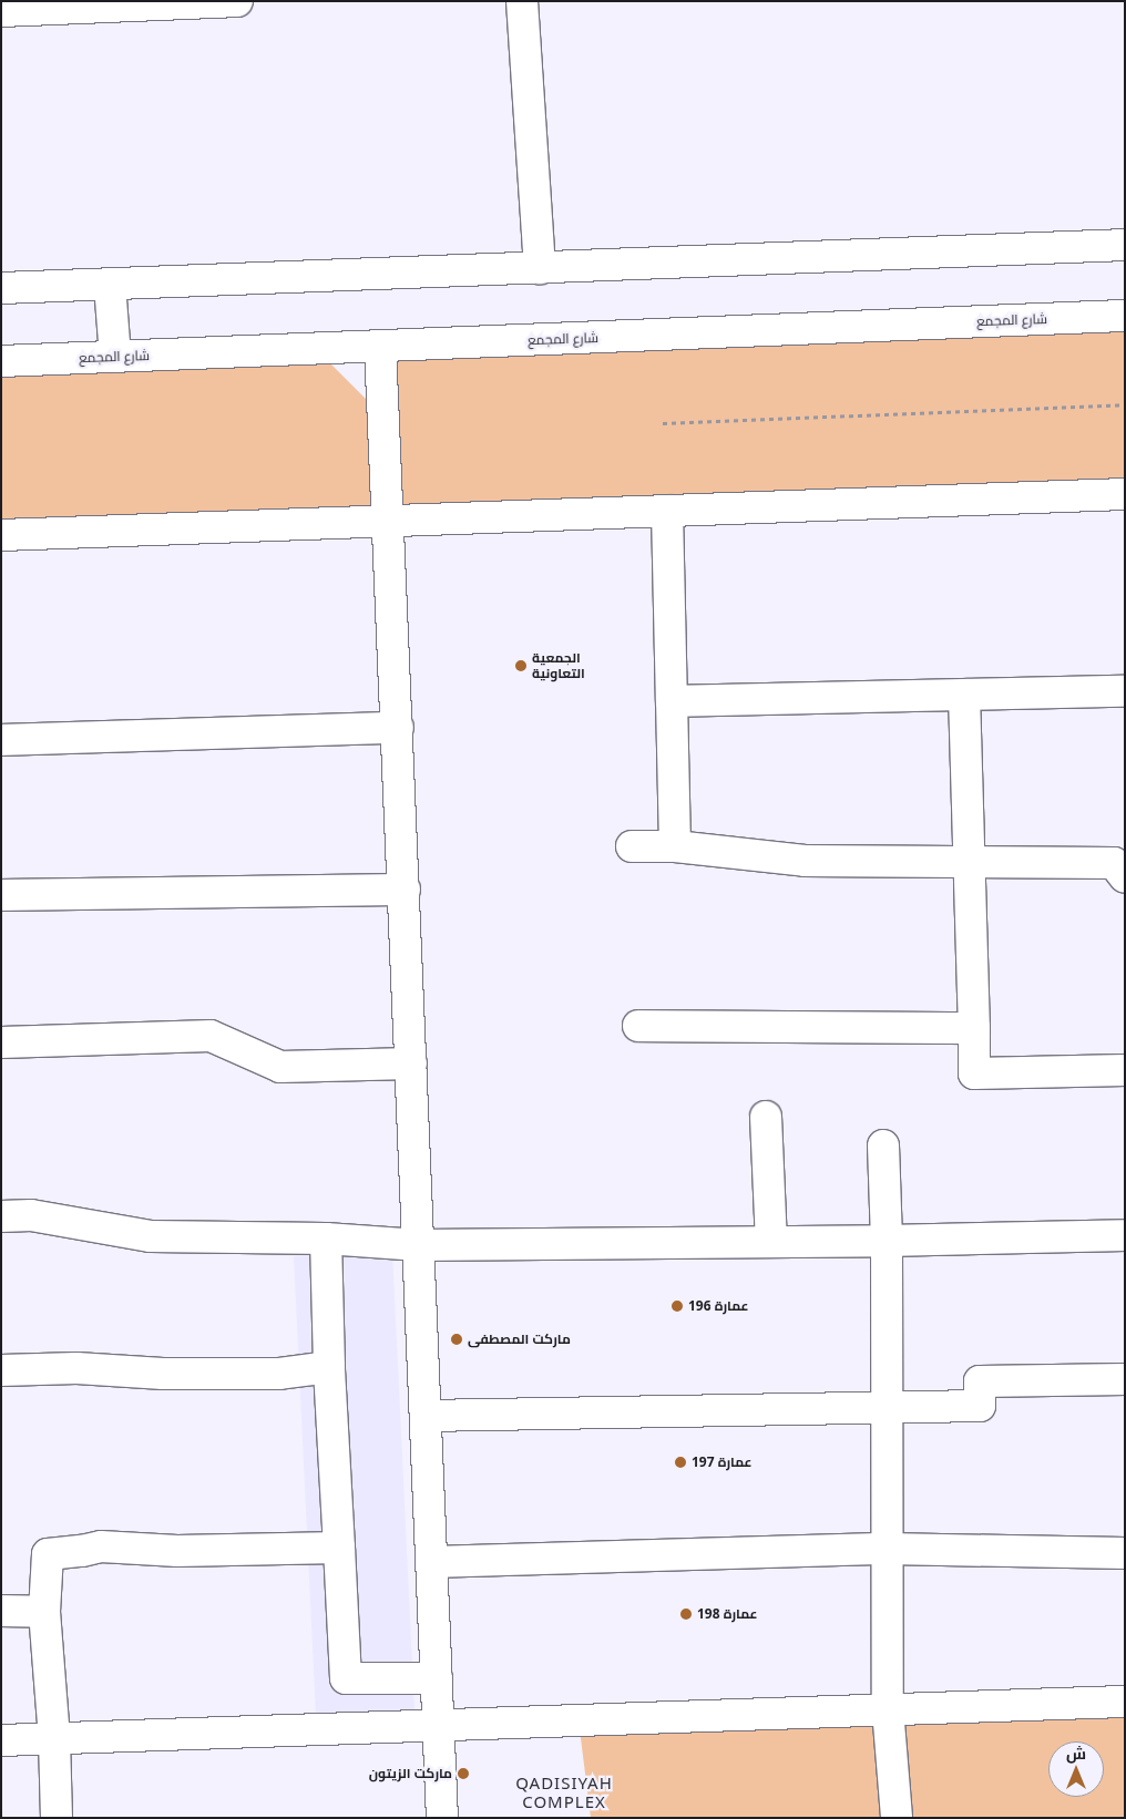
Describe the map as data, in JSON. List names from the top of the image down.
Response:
{
  "streets": {
    "street": ["شارع المجمع"]
  },
  "districts": ["QADISIYAH COMPLEX"],
  "places": [
    "الجمعية التعاونية",
    "عمارة 196",
    "ماركت المصطفى",
    "عمارة 197",
    "عمارة 198",
    "ماركت الزيتون"
  ],
  "north": "top"
}
